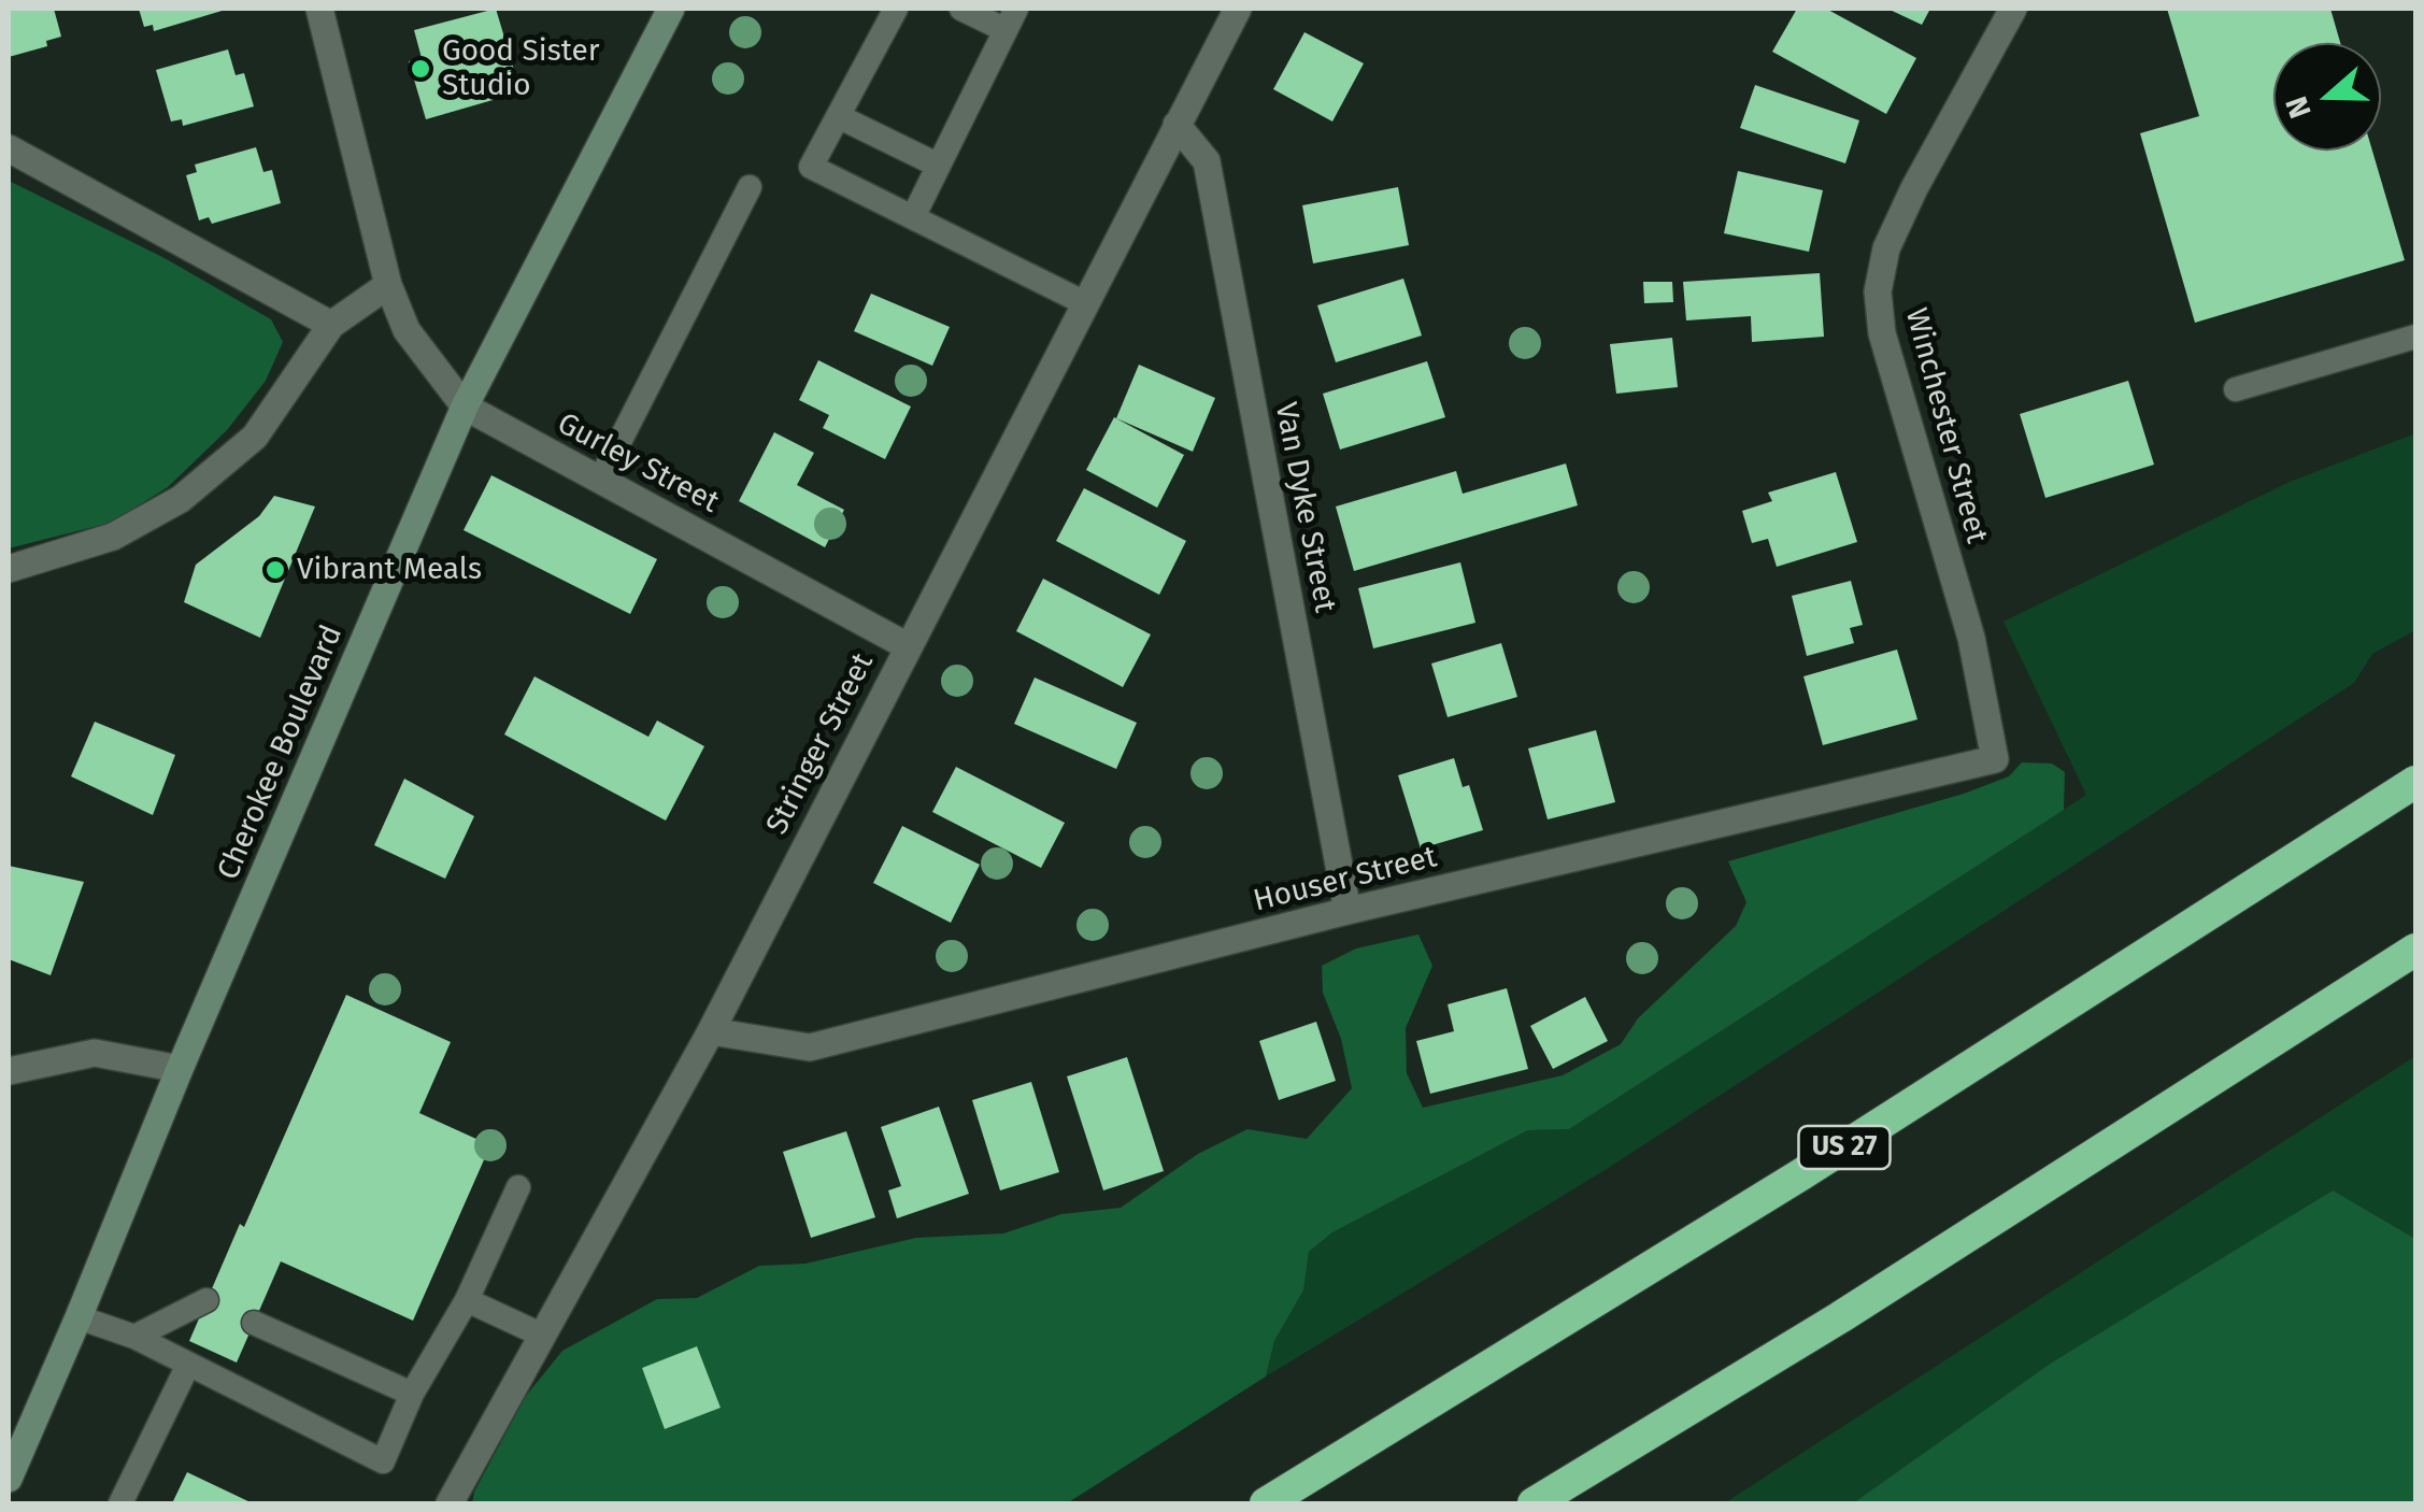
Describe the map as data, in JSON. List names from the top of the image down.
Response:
{
  "streets": {
    "highway": ["US 27"],
    "main road": ["Cherokee Boulevard"],
    "street": [
      "Winchester Street",
      "Gurley Street",
      "Van Dyke Street",
      "Stringer Street",
      "Houser Street"
    ]
  },
  "crossings": [
    ["Winchester Street", "Houser Street"],
    ["Gurley Street", "Stringer Street"],
    ["Gurley Street", "Cherokee Boulevard"],
    ["Van Dyke Street", "Stringer Street"],
    ["Van Dyke Street", "Houser Street"],
    ["Stringer Street", "Houser Street"]
  ],
  "places": ["Good Sister Studio", "Vibrant Meals"],
  "north": "left"
}
